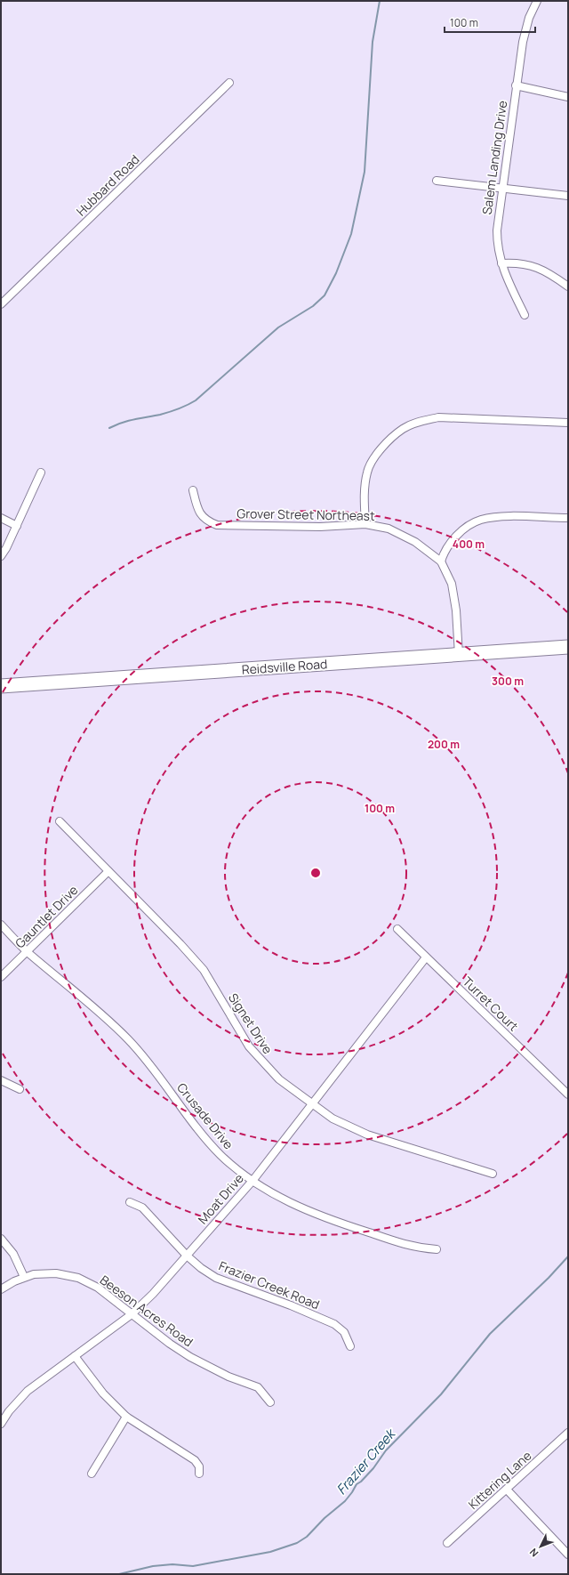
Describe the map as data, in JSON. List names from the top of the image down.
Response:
{
  "streets": {
    "highway": ["Reidsville Road"],
    "street": [
      "Salem Landing Drive",
      "Hubbard Road",
      "Grover Street Northeast",
      "Gauntlet Drive",
      "Turret Court",
      "Signet Drive",
      "Crusade Drive",
      "Moat Drive",
      "Frazier Creek Road",
      "Beeson Acres Road",
      "Kittering Lane"
    ]
  },
  "crossings": [
    ["Grover Street Northeast", "Reidsville Road"],
    ["Gauntlet Drive", "Signet Drive"],
    ["Gauntlet Drive", "Crusade Drive"],
    ["Turret Court", "Moat Drive"],
    ["Signet Drive", "Moat Drive"],
    ["Crusade Drive", "Moat Drive"],
    ["Moat Drive", "Frazier Creek Road"],
    ["Moat Drive", "Beeson Acres Road"]
  ],
  "water": ["Frazier Creek"],
  "scale_bar": "100 m",
  "north": "bottom left",
  "rings": [
    "400 m",
    "300 m",
    "200 m",
    "100 m"
  ]
}
